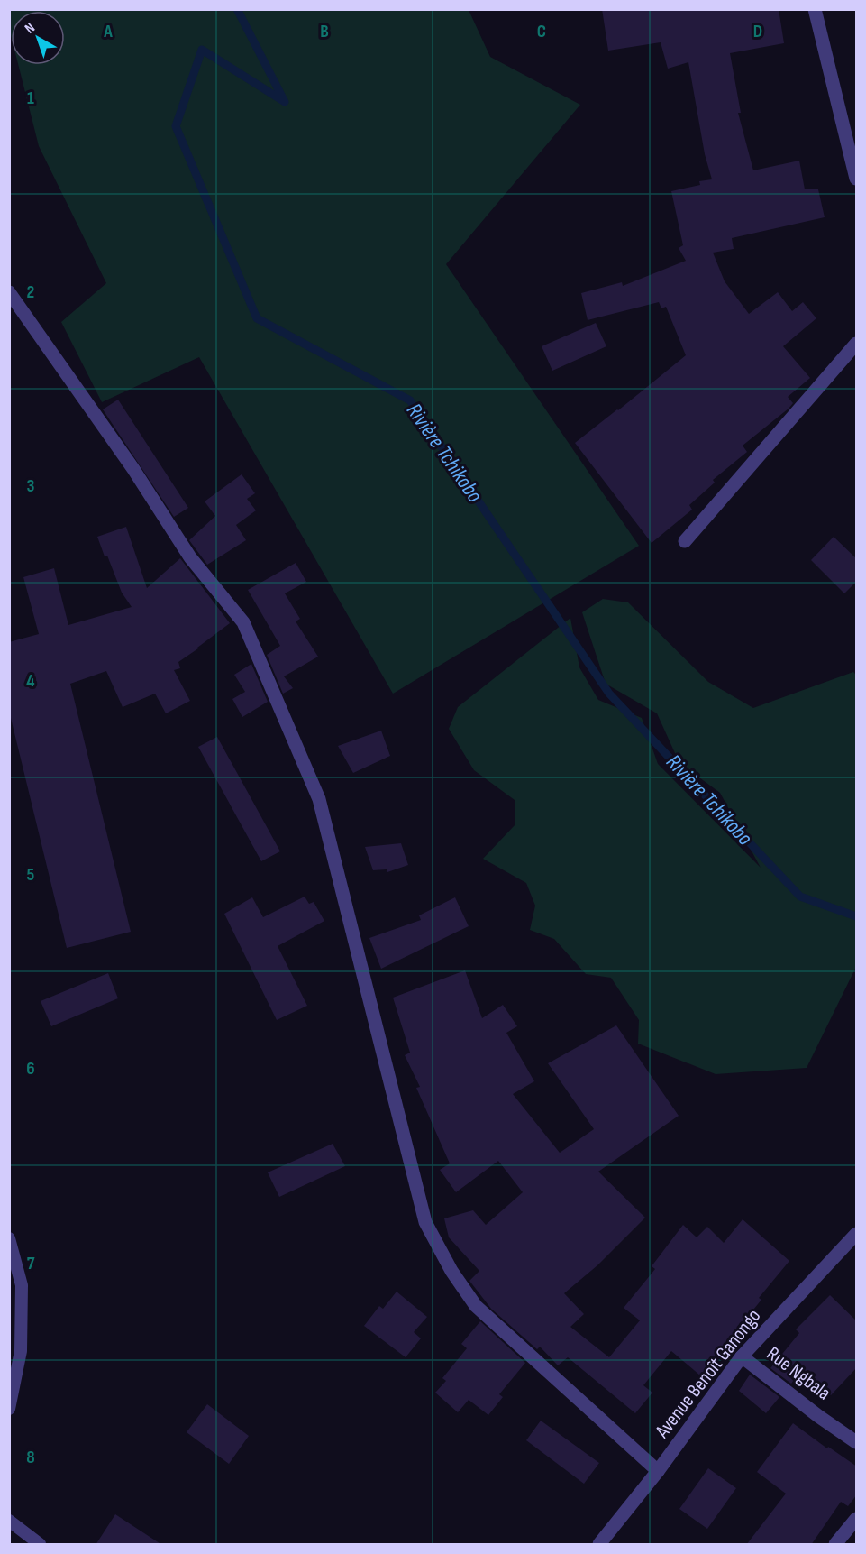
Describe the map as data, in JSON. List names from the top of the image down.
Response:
{
  "streets": {
    "street": ["Avenue Benoît Ganongo", "Rue Ngbala"]
  },
  "crossings": [
    ["Avenue Benoît Ganongo", "Rue Ngbala"]
  ],
  "water": ["Rivière Tchikobo"],
  "north": "top left",
  "grid": {
    "columns": [
      "A",
      "B",
      "C",
      "D"
    ],
    "rows": [
      "1",
      "2",
      "3",
      "4",
      "5",
      "6",
      "7",
      "8"
    ]
  }
}
